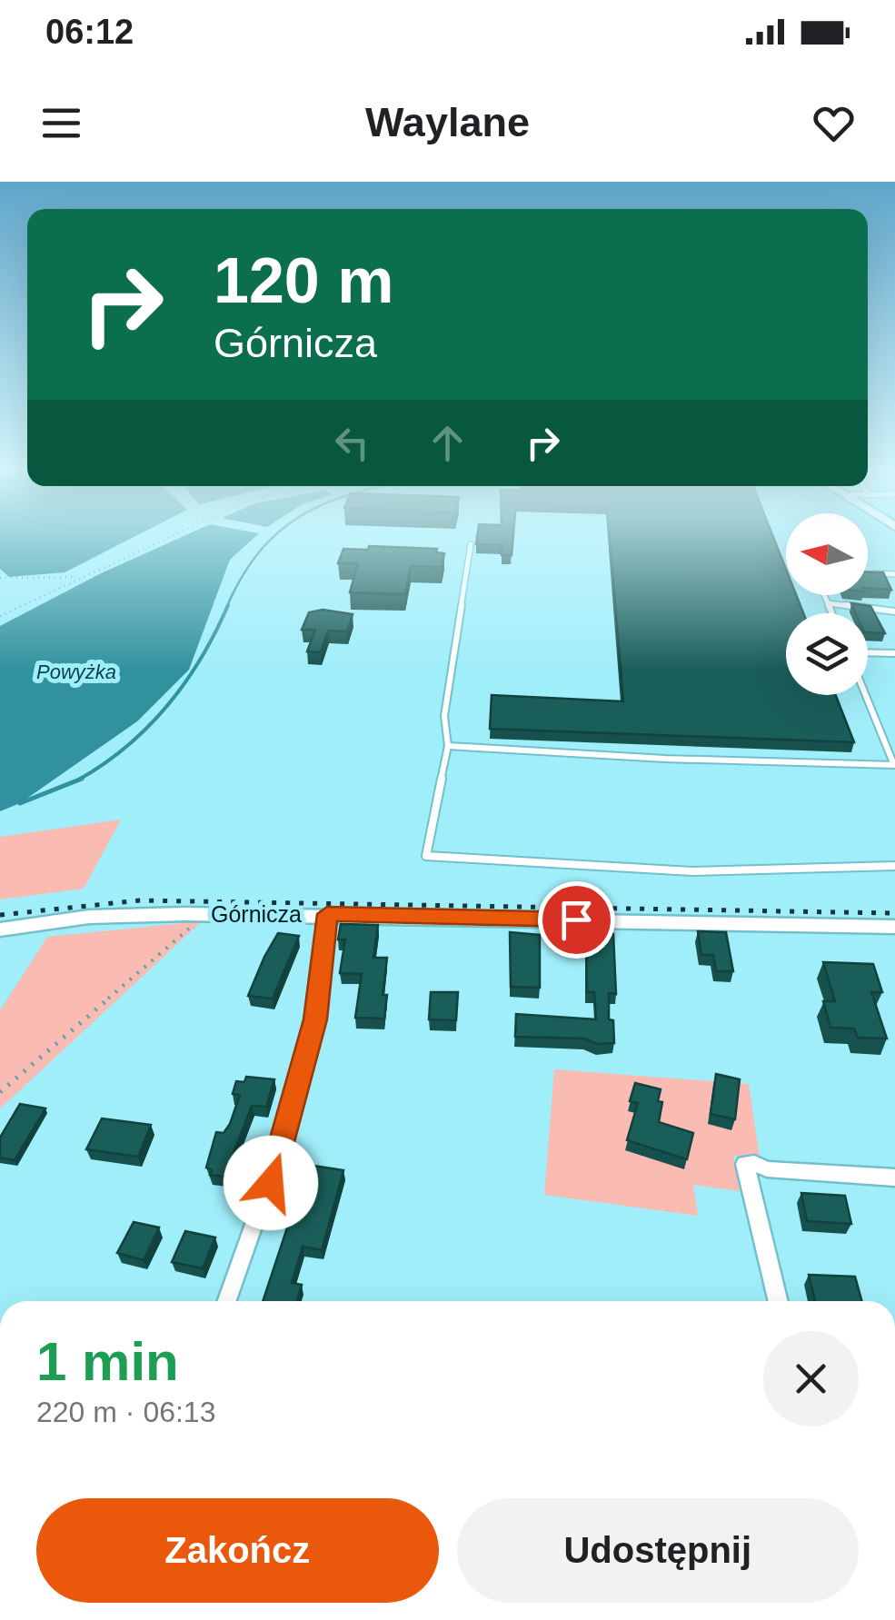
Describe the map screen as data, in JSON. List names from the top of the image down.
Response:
{
  "streets": {
    "street": ["Górnicza"]
  },
  "water": ["Powyżka"],
  "north": "left",
  "page": {
    "status": "06:12",
    "header": "Waylane",
    "turn": ["120 m", "Górnicza"],
    "heading": ["1 min", "220 m · 06:13"],
    "buttons": ["Zakończ", "Udostępnij"]
  }
}
